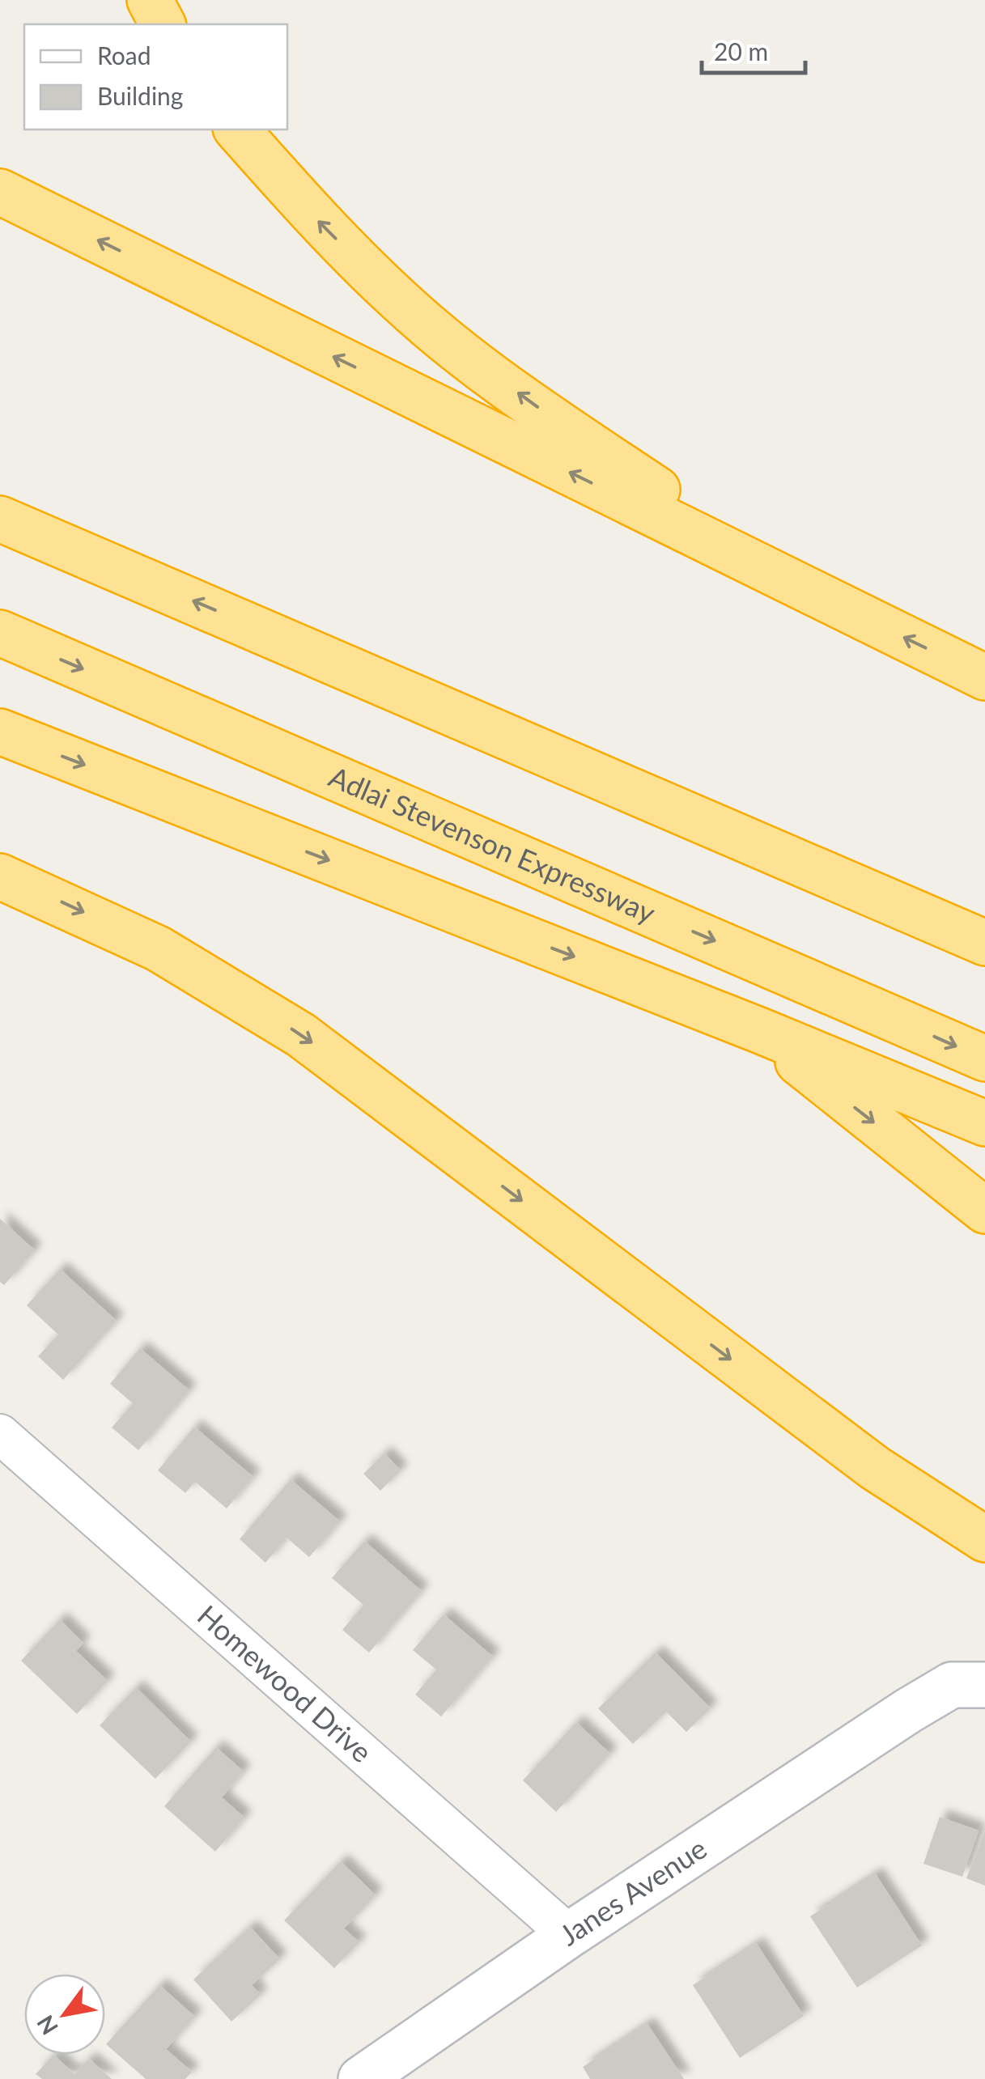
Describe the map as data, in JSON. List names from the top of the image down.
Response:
{
  "streets": {
    "highway": ["Adlai Stevenson Expressway"],
    "street": ["Homewood Drive", "Janes Avenue"]
  },
  "crossings": [
    ["Homewood Drive", "Janes Avenue"]
  ],
  "legend": ["Road", "Building"],
  "scale_bar": "20 m",
  "north": "bottom left"
}
